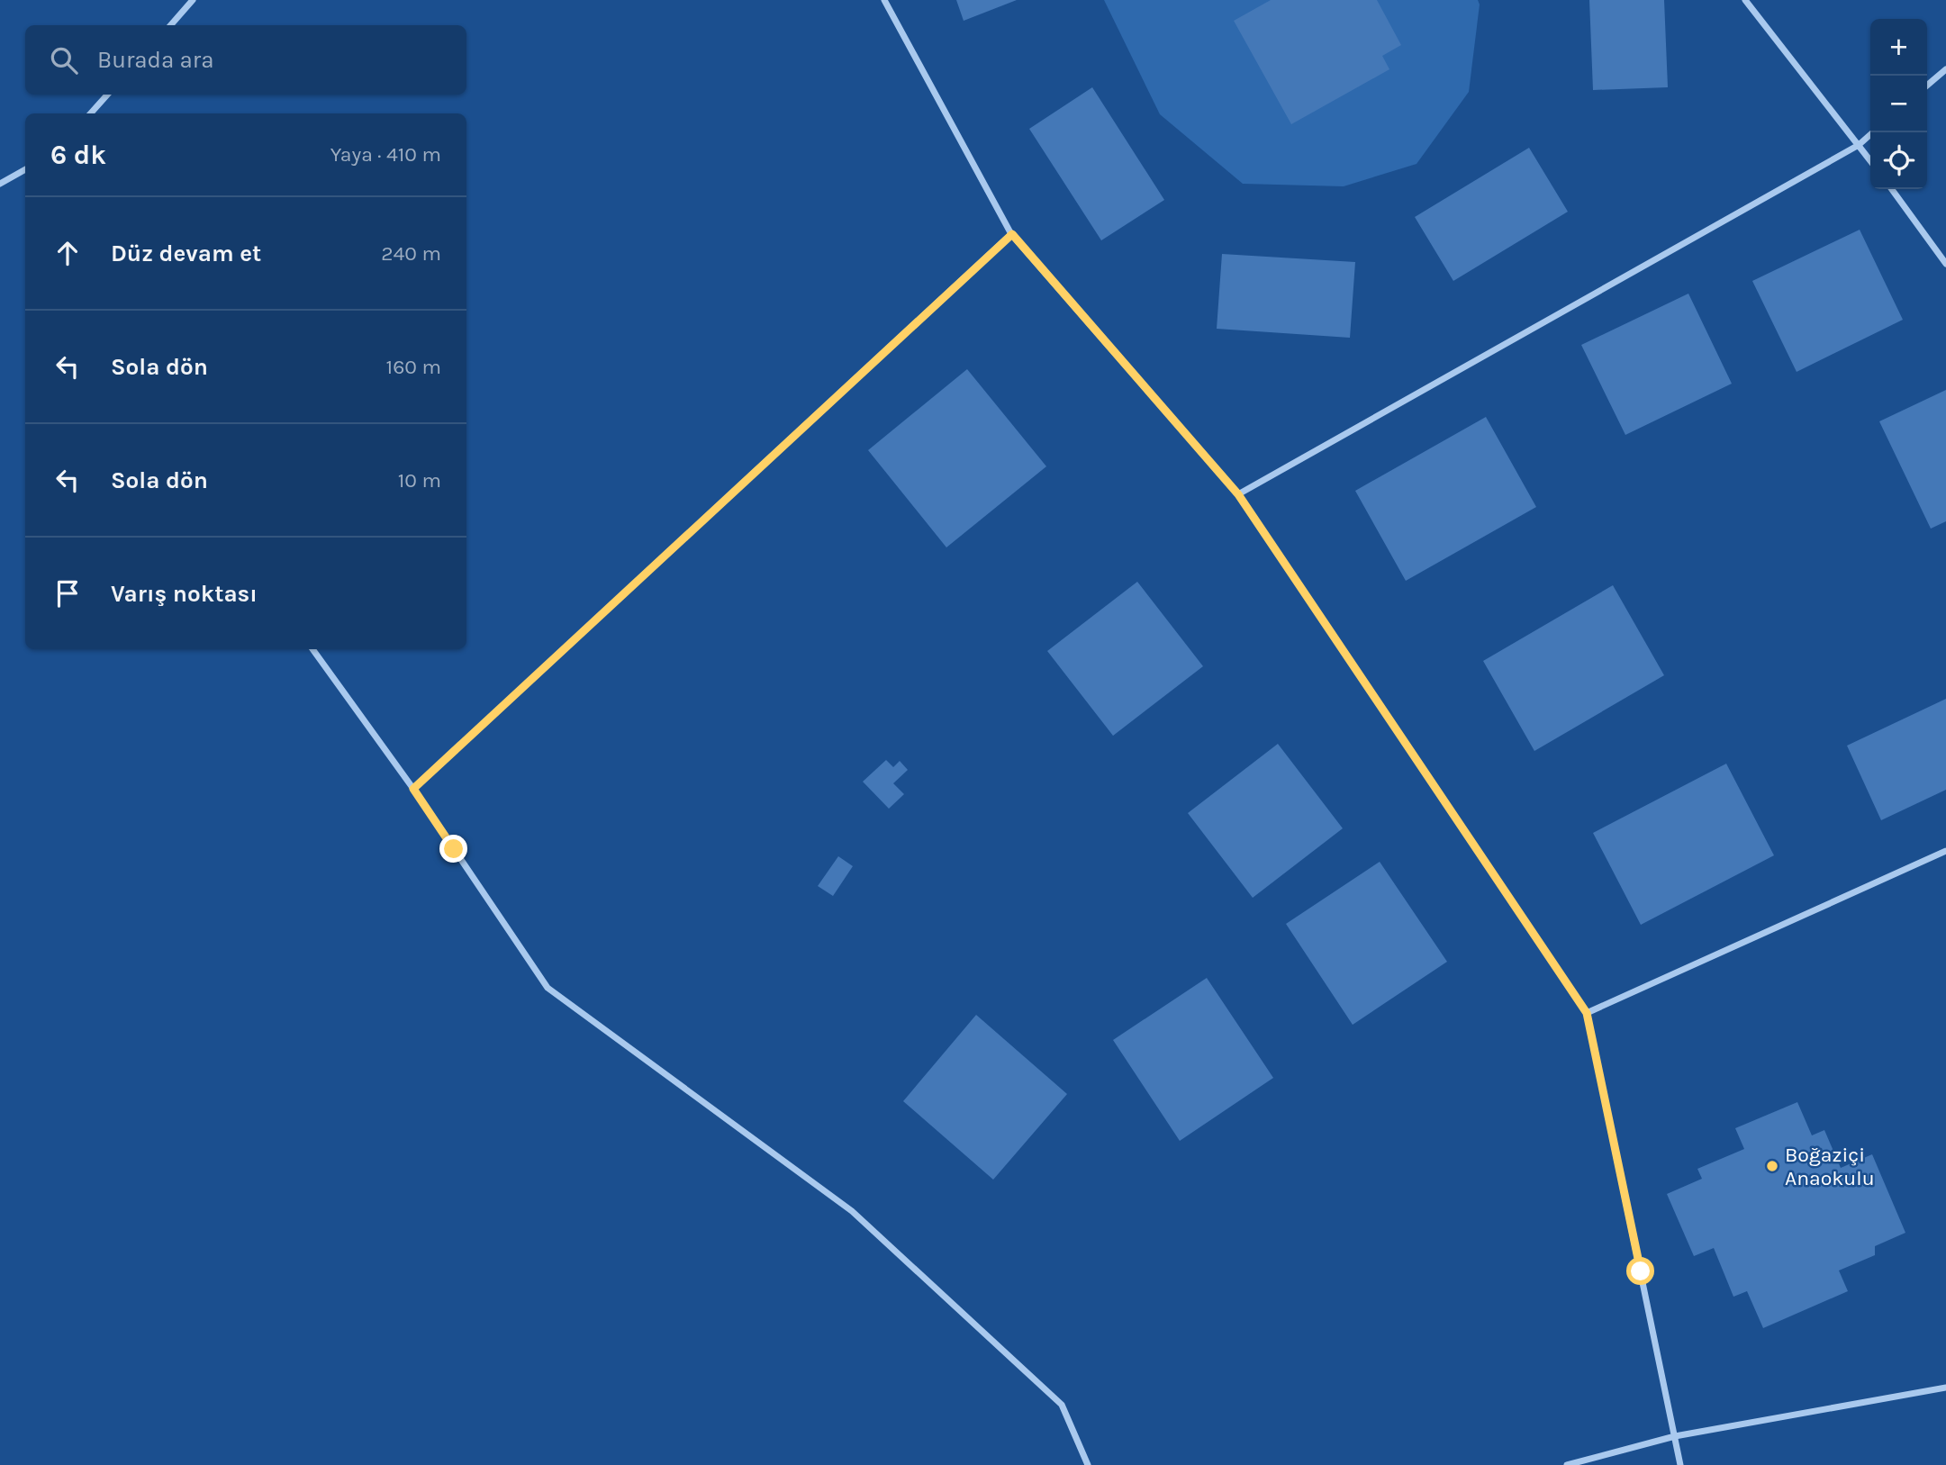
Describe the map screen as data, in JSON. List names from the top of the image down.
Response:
{
  "places": ["Boğaziçi Anaokulu"],
  "page": {
    "map_buttons": ["+", "−"],
    "search": "Burada ara",
    "heading": ["6 dk", "Yaya · 410 m"],
    "list": [
      ["Düz devam et", "240 m"],
      ["Sola dön", "160 m"],
      ["Sola dön", "10 m"],
      "Varış noktası"
    ]
  }
}
